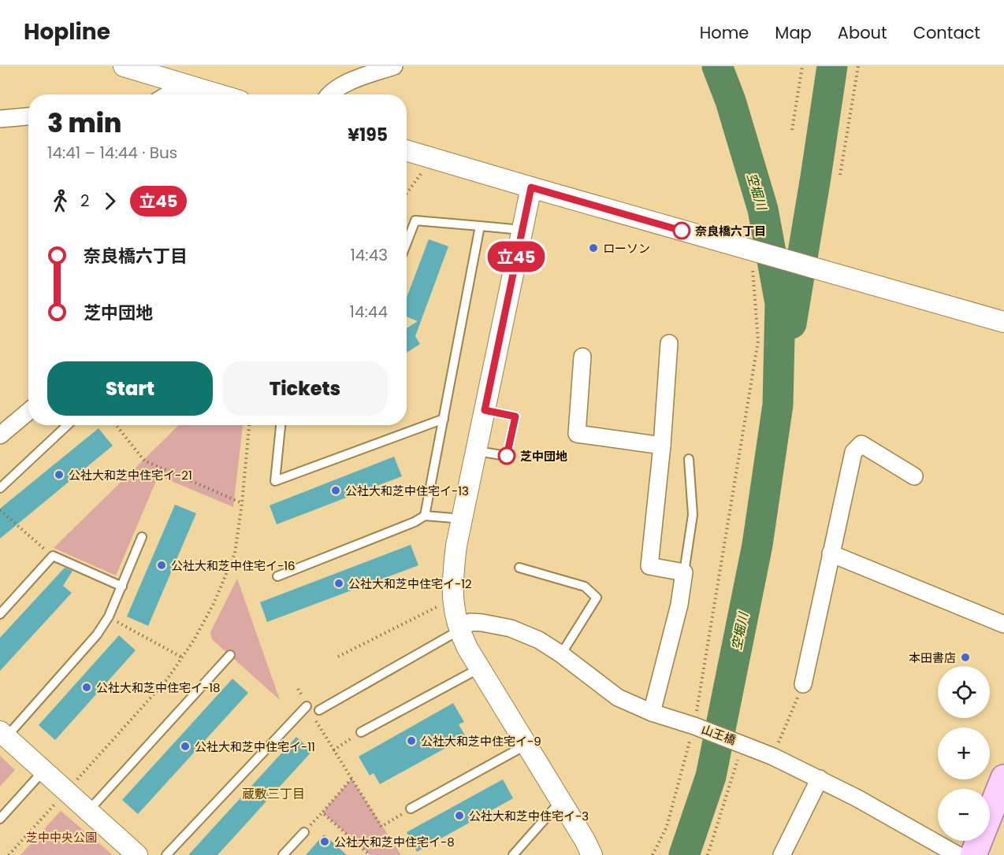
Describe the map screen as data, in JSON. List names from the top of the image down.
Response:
{
  "streets": {
    "street": ["山王橋"]
  },
  "districts": ["蔵敷三丁目"],
  "water": ["空堀川"],
  "parks": ["芝中中央公園"],
  "places": [
    "奈良橋六丁目",
    "ローソン",
    "芝中団地",
    "公社大和芝中住宅イ-21",
    "公社大和芝中住宅イ-13",
    "公社大和芝中住宅イ-16",
    "公社大和芝中住宅イ-12",
    "本田書店",
    "公社大和芝中住宅イ-18",
    "公社大和芝中住宅イ-9",
    "公社大和芝中住宅イ-11",
    "公社大和芝中住宅イ-3",
    "公社大和芝中住宅イ-8"
  ],
  "lines": ["bus line 立45"],
  "page": {
    "header": "Hopline",
    "nav": [
      "Home",
      "Map",
      "About",
      "Contact"
    ],
    "on_map": "立45",
    "heading": ["3 min", "14:41 – 14:44 · Bus", "¥195"],
    "legs": ["2", "立45"],
    "list": [
      {
        "name": "奈良橋六丁目",
        "value": "14:43"
      },
      {
        "name": "芝中団地",
        "value": "14:44"
      }
    ],
    "buttons": ["Start", "Tickets"],
    "map_buttons": ["+", "−"]
  }
}
